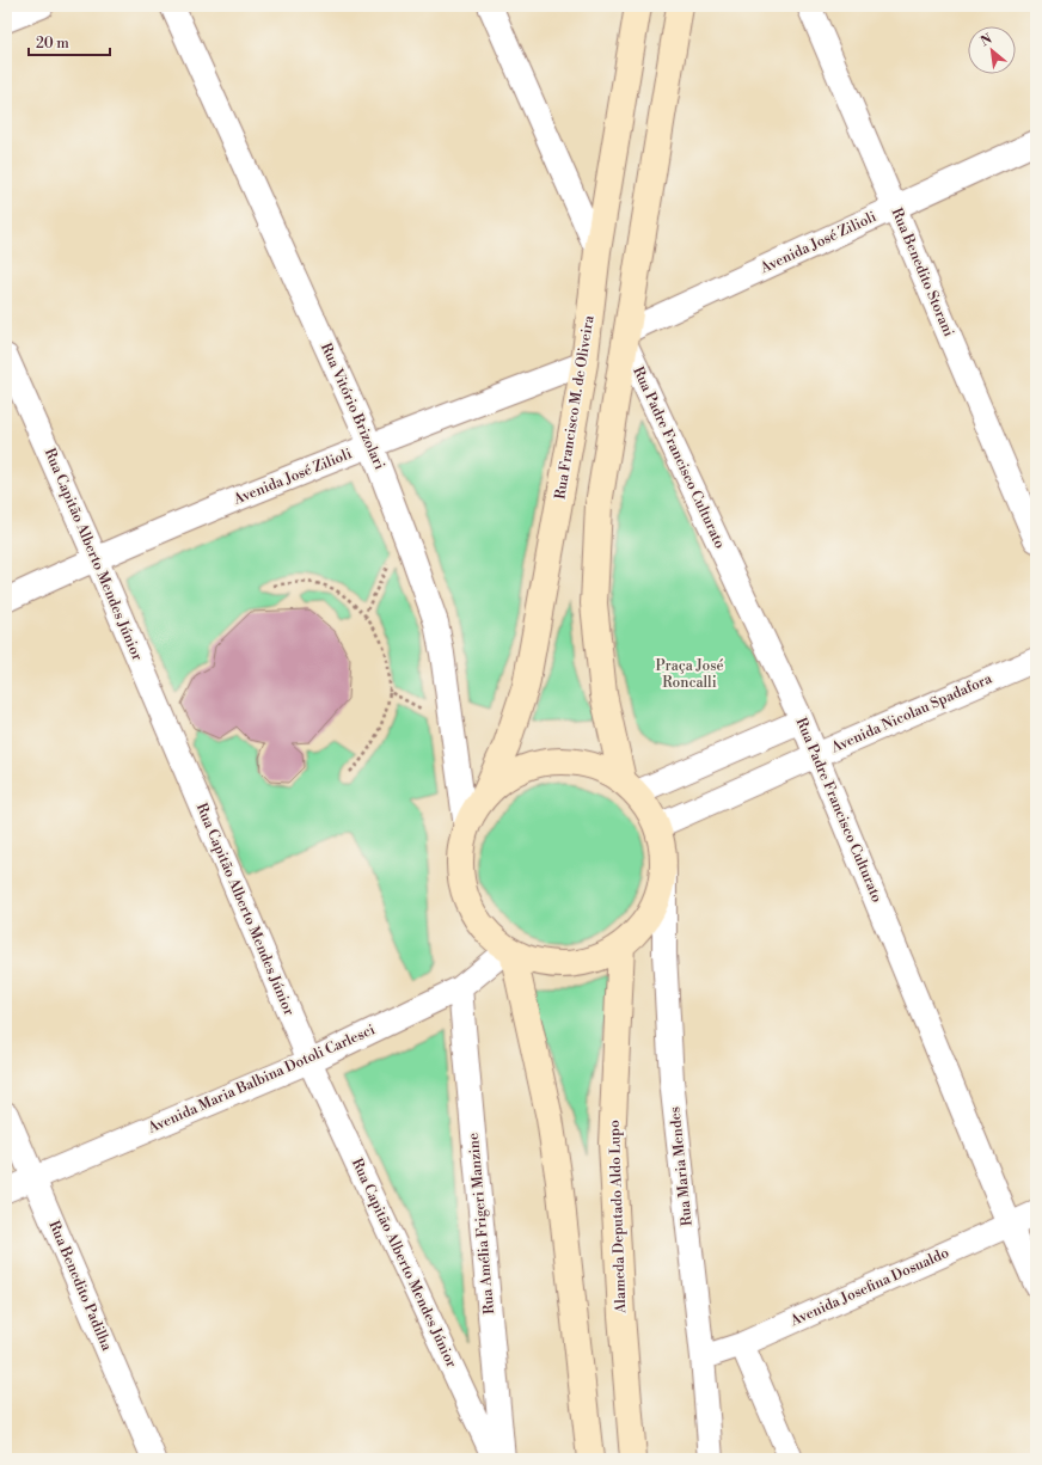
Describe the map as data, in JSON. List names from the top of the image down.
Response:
{
  "streets": {
    "main road": ["Rua Francisco M. de Oliveira", "Alameda Deputado Aldo Lupo"],
    "street": [
      "Avenida José Zilioli",
      "Rua Benedito Storani",
      "Rua Vitório Brizolari",
      "Rua Padre Francisco Culturato",
      "Rua Capitão Alberto Mendes Júnior",
      "Avenida Nicolau Spadafora",
      "Avenida Maria Balbina Dotoli Carlesci",
      "Rua Maria Mendes",
      "Rua Amélia Frigeri Manzine",
      "Rua Benedito Padilha",
      "Avenida Josefina Dosualdo"
    ]
  },
  "crossings": [
    ["Avenida José Zilioli", "Rua Benedito Storani"],
    ["Avenida José Zilioli", "Rua Vitório Brizolari"],
    ["Avenida José Zilioli", "Rua Francisco M. de Oliveira"],
    ["Avenida José Zilioli", "Rua Padre Francisco Culturato"],
    ["Avenida José Zilioli", "Rua Capitão Alberto Mendes Júnior"],
    ["Rua Padre Francisco Culturato", "Avenida Nicolau Spadafora"],
    ["Rua Padre Francisco Culturato", "Avenida Josefina Dosualdo"],
    ["Rua Capitão Alberto Mendes Júnior", "Avenida Maria Balbina Dotoli Carlesci"],
    ["Avenida Maria Balbina Dotoli Carlesci", "Rua Amélia Frigeri Manzine"],
    ["Avenida Maria Balbina Dotoli Carlesci", "Rua Benedito Padilha"],
    ["Rua Maria Mendes", "Avenida Josefina Dosualdo"]
  ],
  "parks": ["Praça José Roncalli"],
  "scale_bar": "20 m",
  "north": "top left"
}
